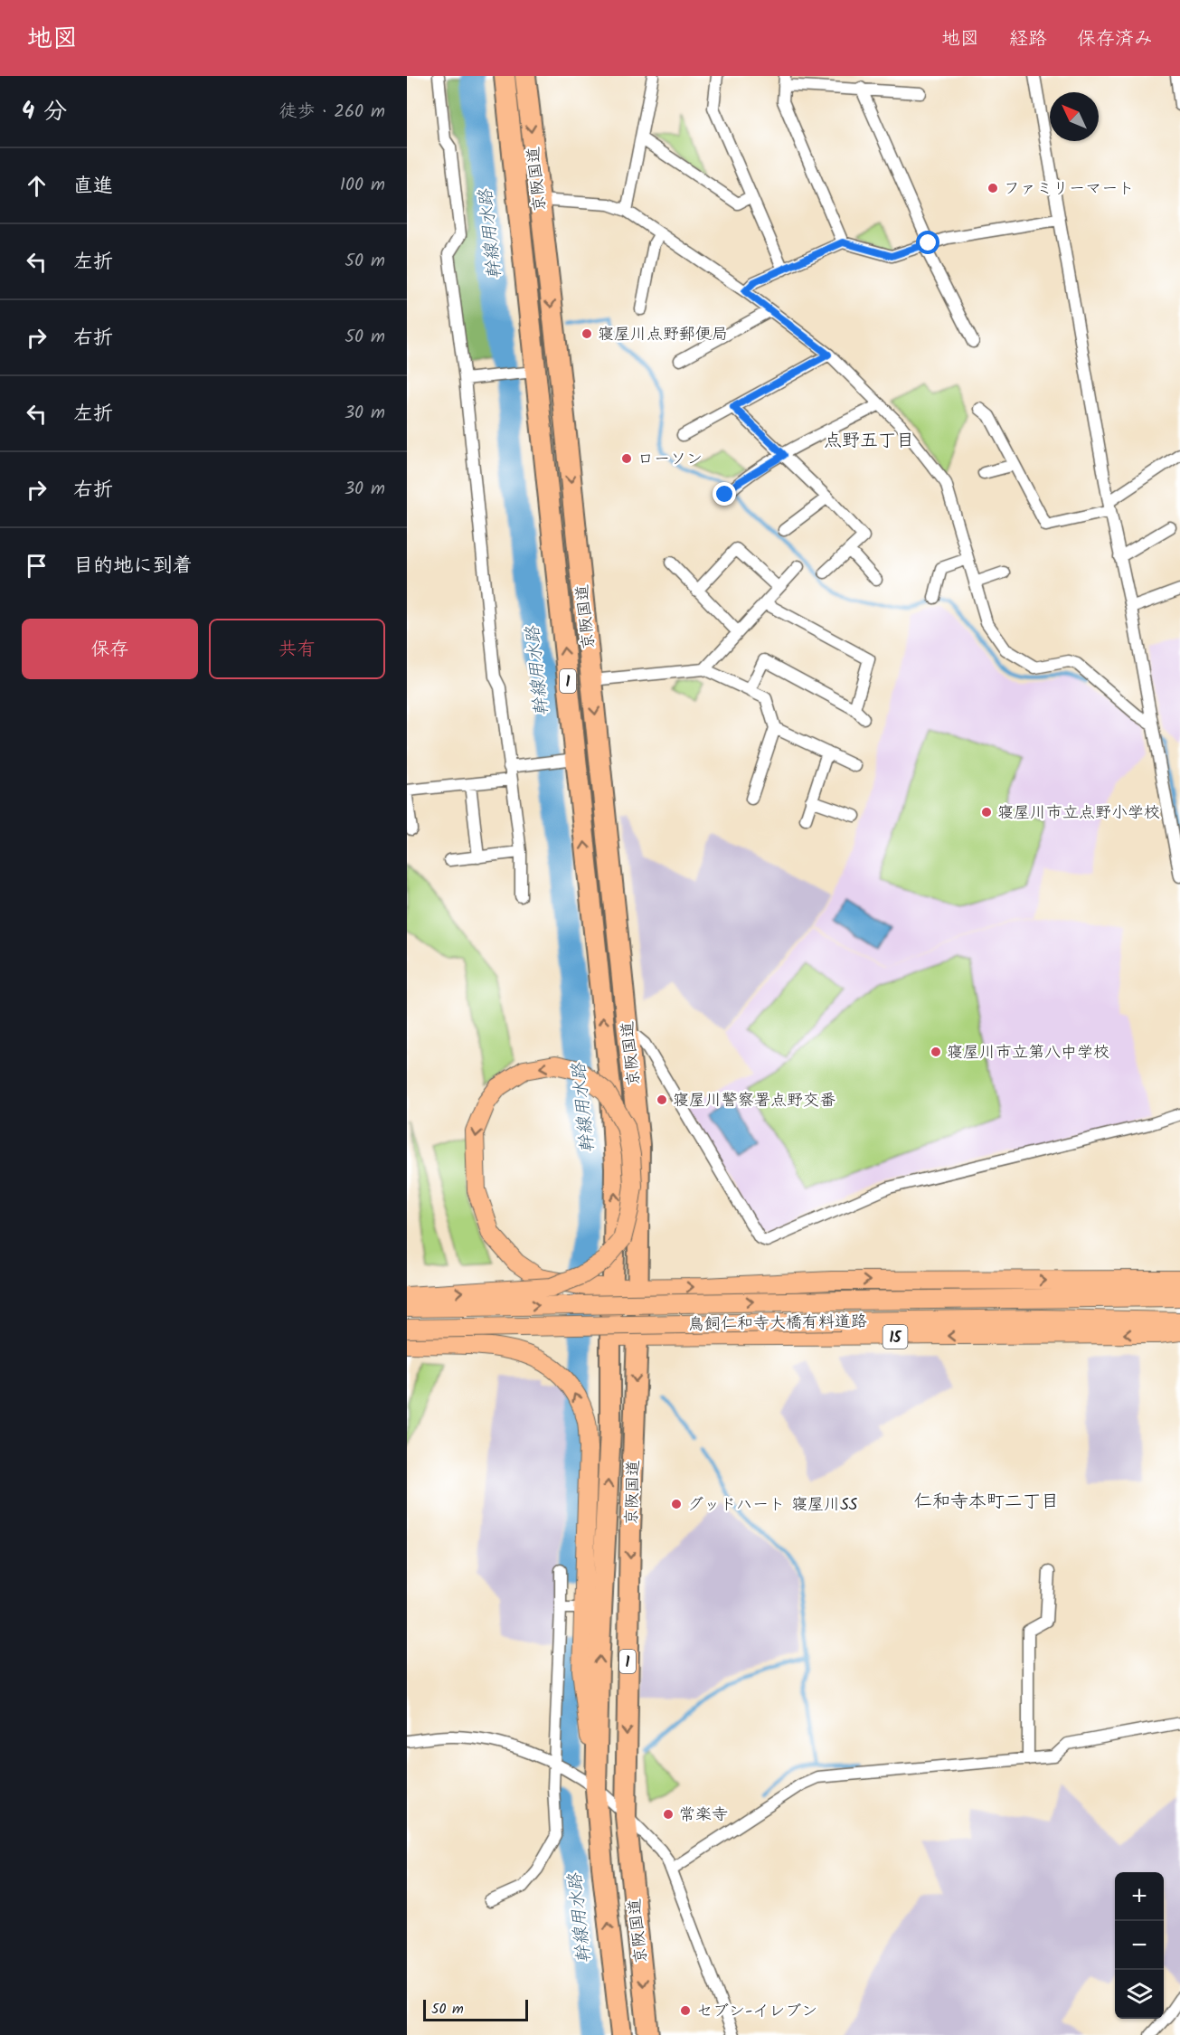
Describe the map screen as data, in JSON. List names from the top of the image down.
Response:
{
  "streets": {
    "highway": ["京阪国道", "1"],
    "main road": ["鳥飼仁和寺大橋有料道路", "15"]
  },
  "crossings": [
    ["京阪国道", "15"]
  ],
  "districts": ["点野五丁目", "仁和寺本町二丁目"],
  "water": ["幹線用水路"],
  "places": [
    "ファミリーマート",
    "寝屋川点野郵便局",
    "ローソン",
    "寝屋川市立点野小学校",
    "寝屋川市立第八中学校",
    "寝屋川警察署点野交番",
    "グッドハート 寝屋川SS",
    "常楽寺",
    "セブン-イレブン"
  ],
  "scale_bar": "50 m",
  "north": "top left",
  "page": {
    "header": "地図",
    "nav": ["地図", "経路", "保存済み"],
    "heading": ["4 分", "徒歩 · 260 m"],
    "list": [
      ["直進", "100 m"],
      ["左折", "50 m"],
      ["右折", "50 m"],
      ["左折", "30 m"],
      ["右折", "30 m"],
      "目的地に到着"
    ],
    "buttons": ["保存", "共有"],
    "map_buttons": ["+", "−"],
    "scale": "50 m"
  }
}
